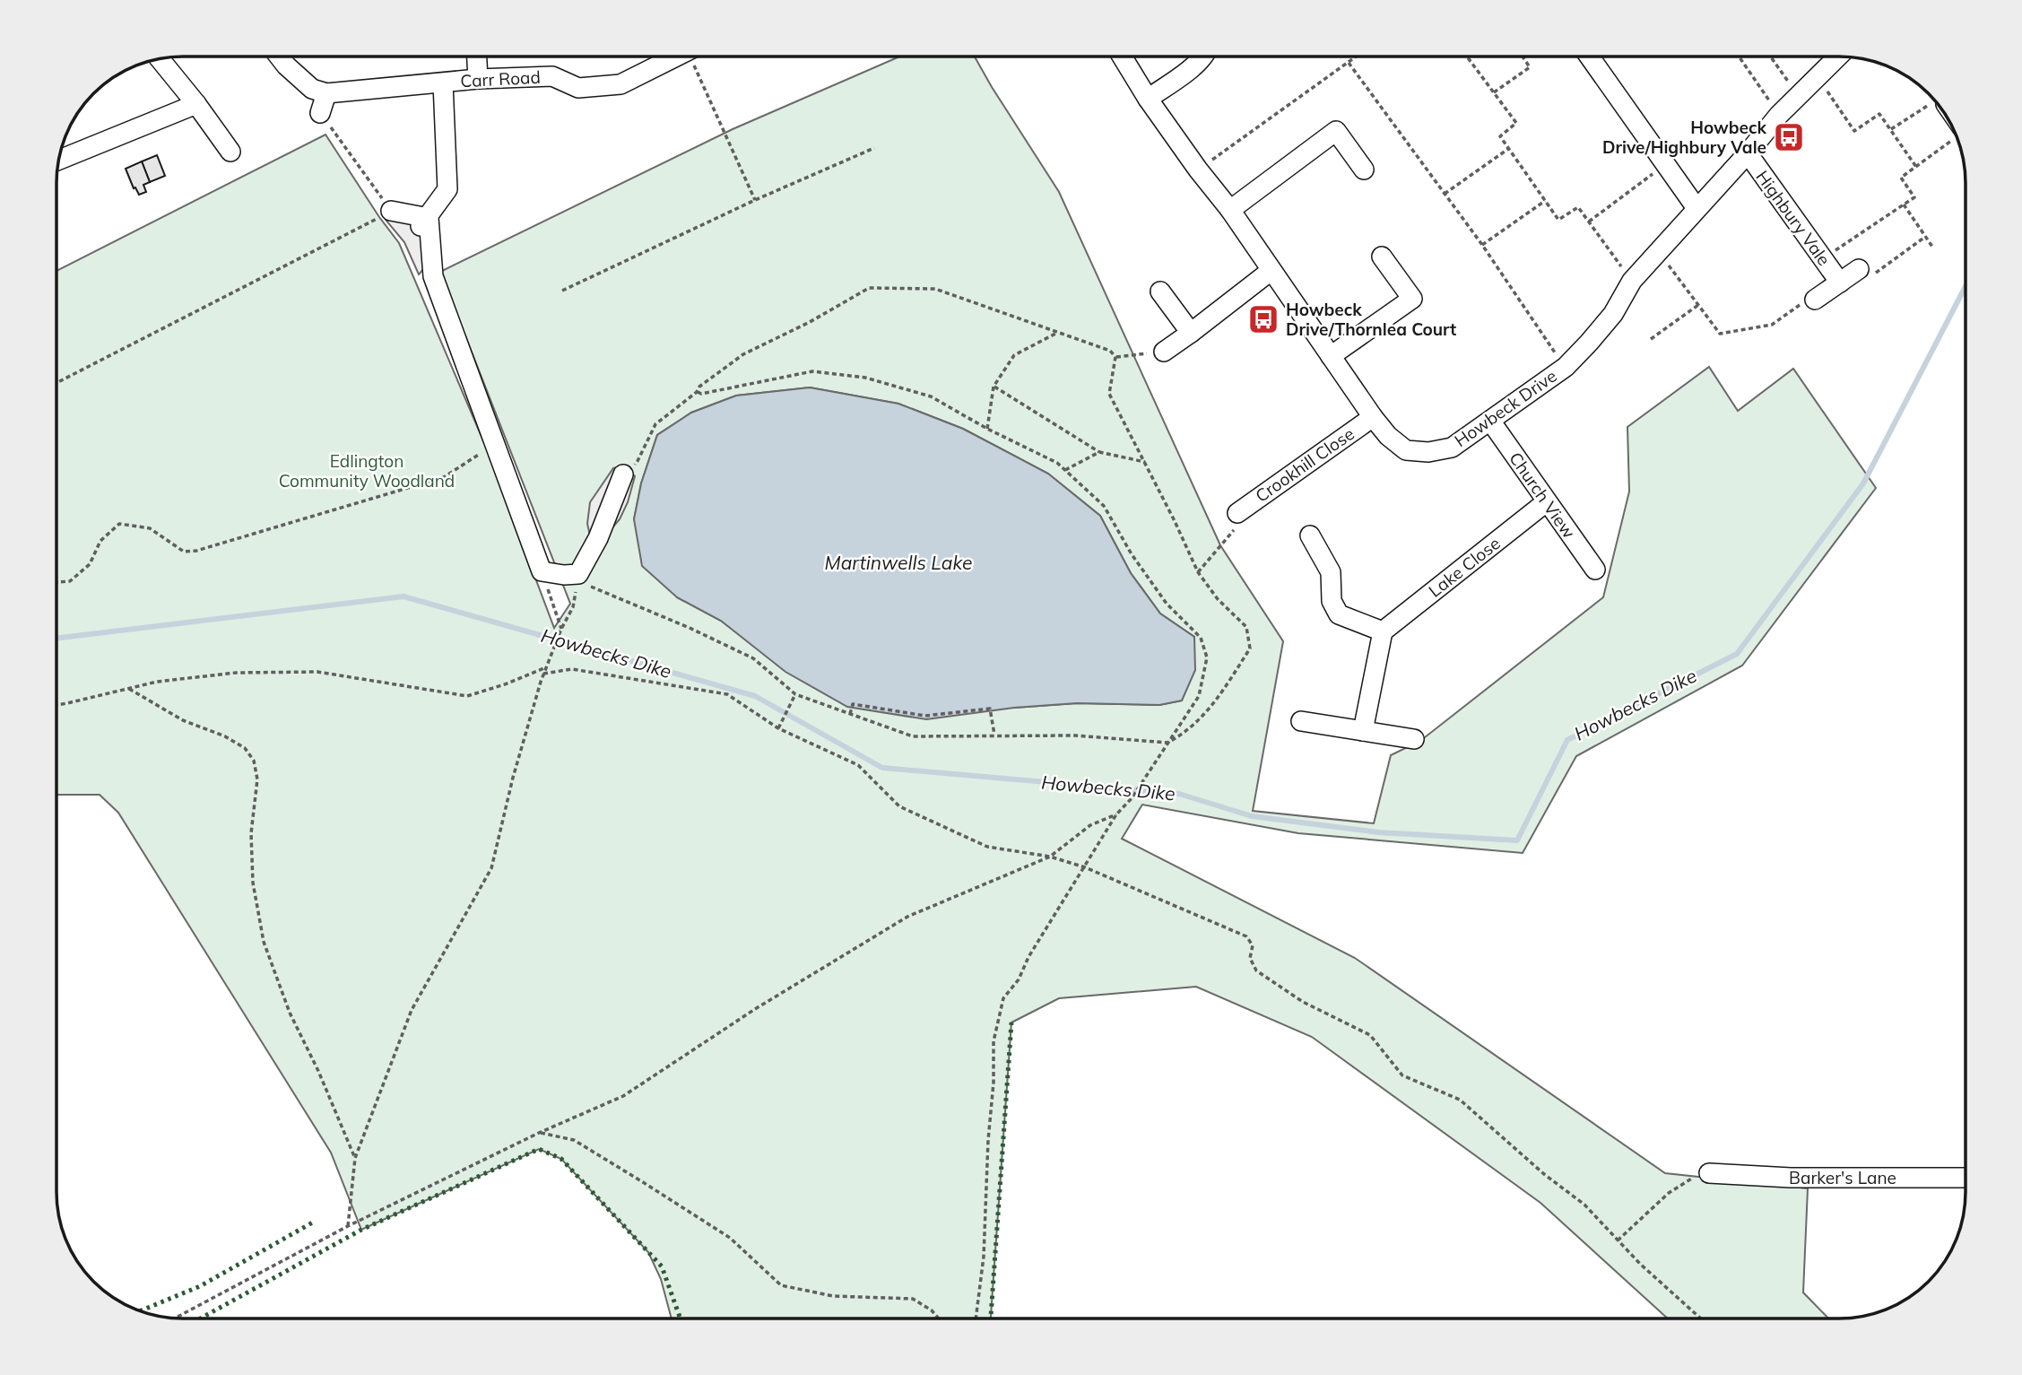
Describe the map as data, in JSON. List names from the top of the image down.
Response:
{
  "streets": {
    "street": [
      "Carr Road",
      "Highbury Vale",
      "Howbeck Drive",
      "Crookhill Close",
      "Church View",
      "Lake Close",
      "Barker's Lane"
    ]
  },
  "crossings": [
    ["Highbury Vale", "Howbeck Drive"],
    ["Howbeck Drive", "Crookhill Close"],
    ["Howbeck Drive", "Church View"],
    ["Church View", "Lake Close"]
  ],
  "water": ["Martinwells Lake", "Howbecks Dike"],
  "parks": ["Edlington Community Woodland"],
  "places": {
    "bus stop": ["Howbeck Drive/Highbury Vale", "Howbeck Drive/Thornlea Court"]
  }
}
